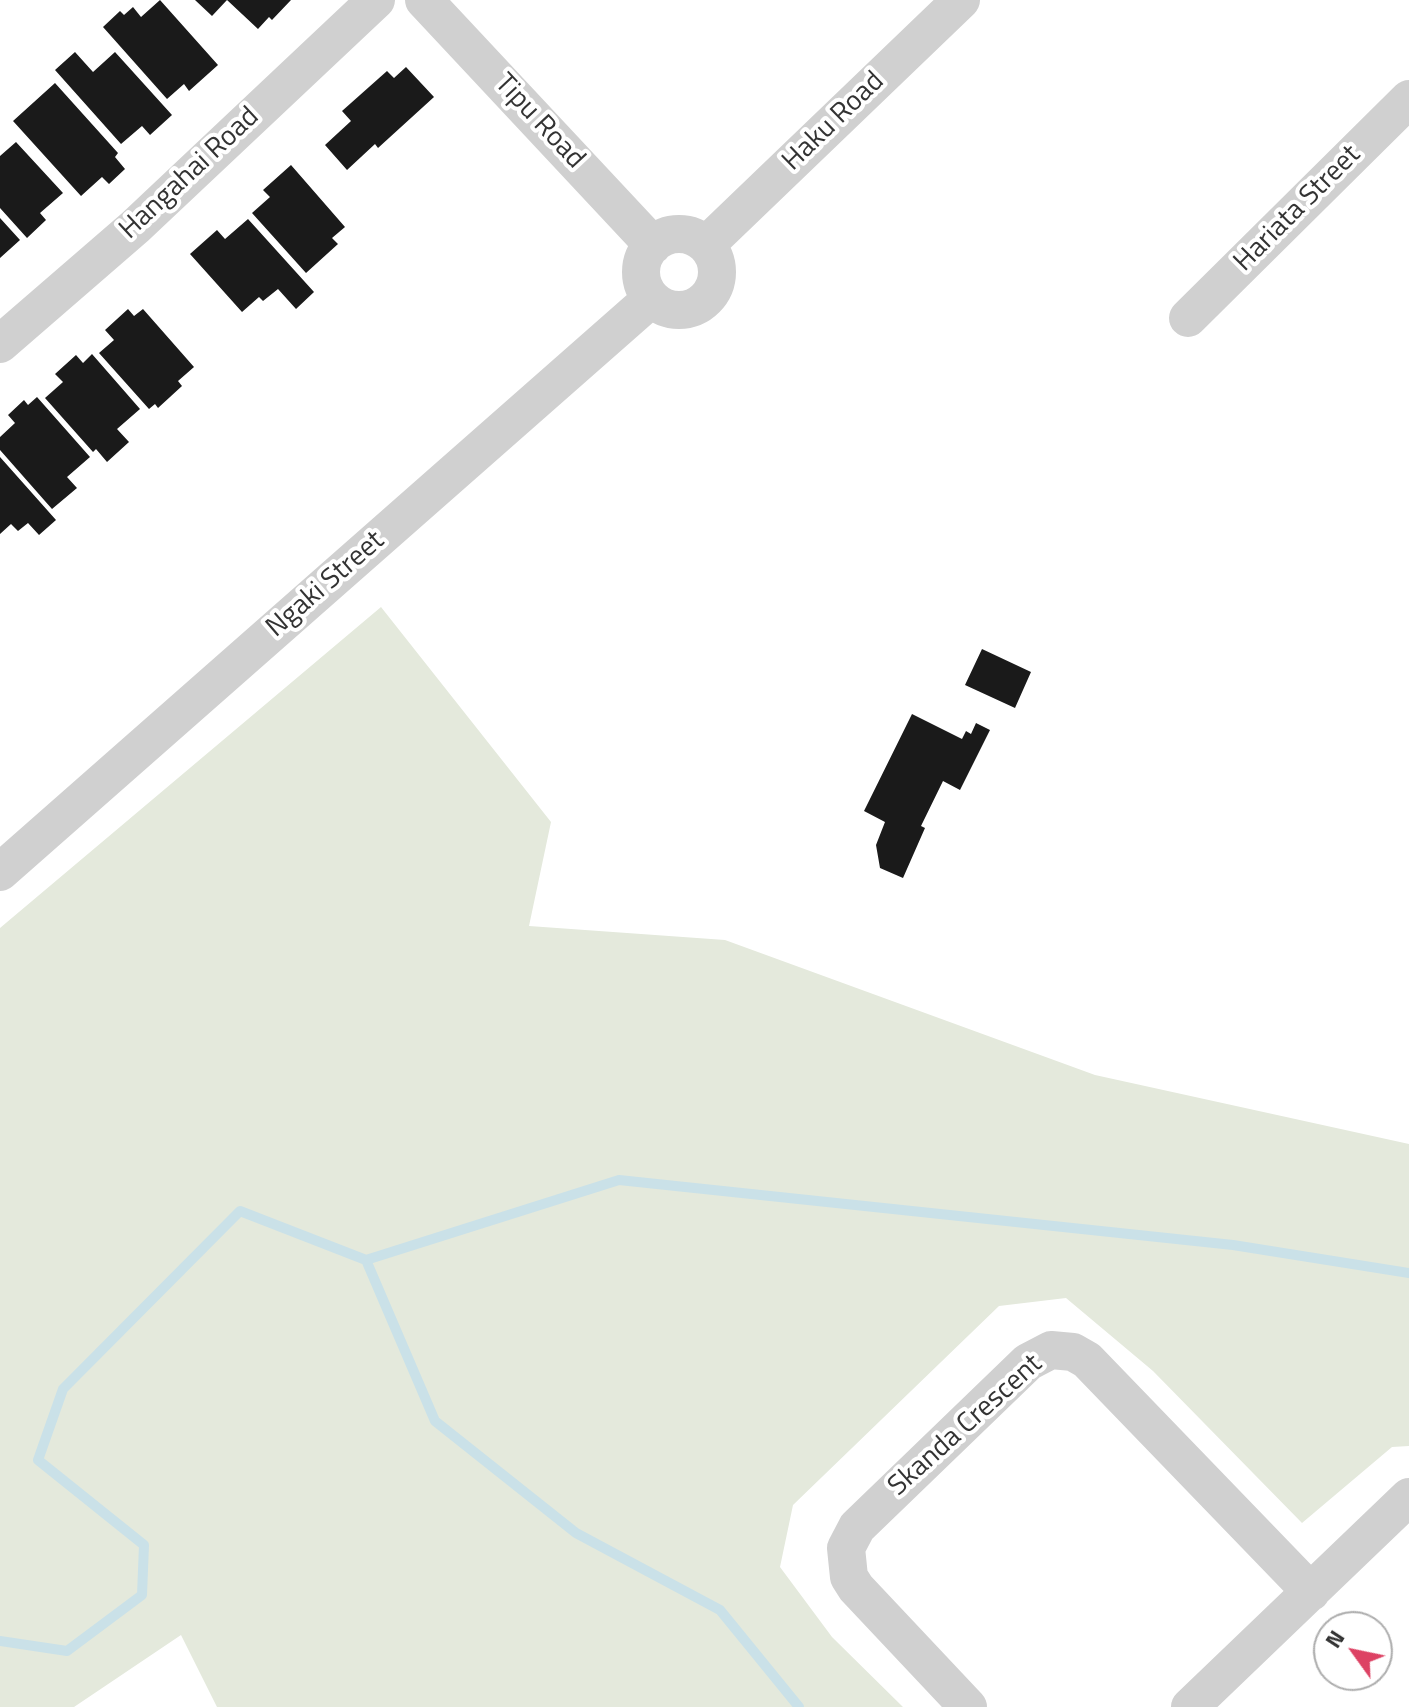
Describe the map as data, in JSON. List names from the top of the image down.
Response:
{
  "streets": {
    "street": [
      "Tipu Road",
      "Haku Road",
      "Hangahai Road",
      "Hariata Street",
      "Ngaki Street",
      "Skanda Crescent"
    ]
  },
  "crossings": [
    ["Tipu Road", "Haku Road"],
    ["Tipu Road", "Ngaki Street"],
    ["Haku Road", "Ngaki Street"]
  ],
  "north": "top left"
}
